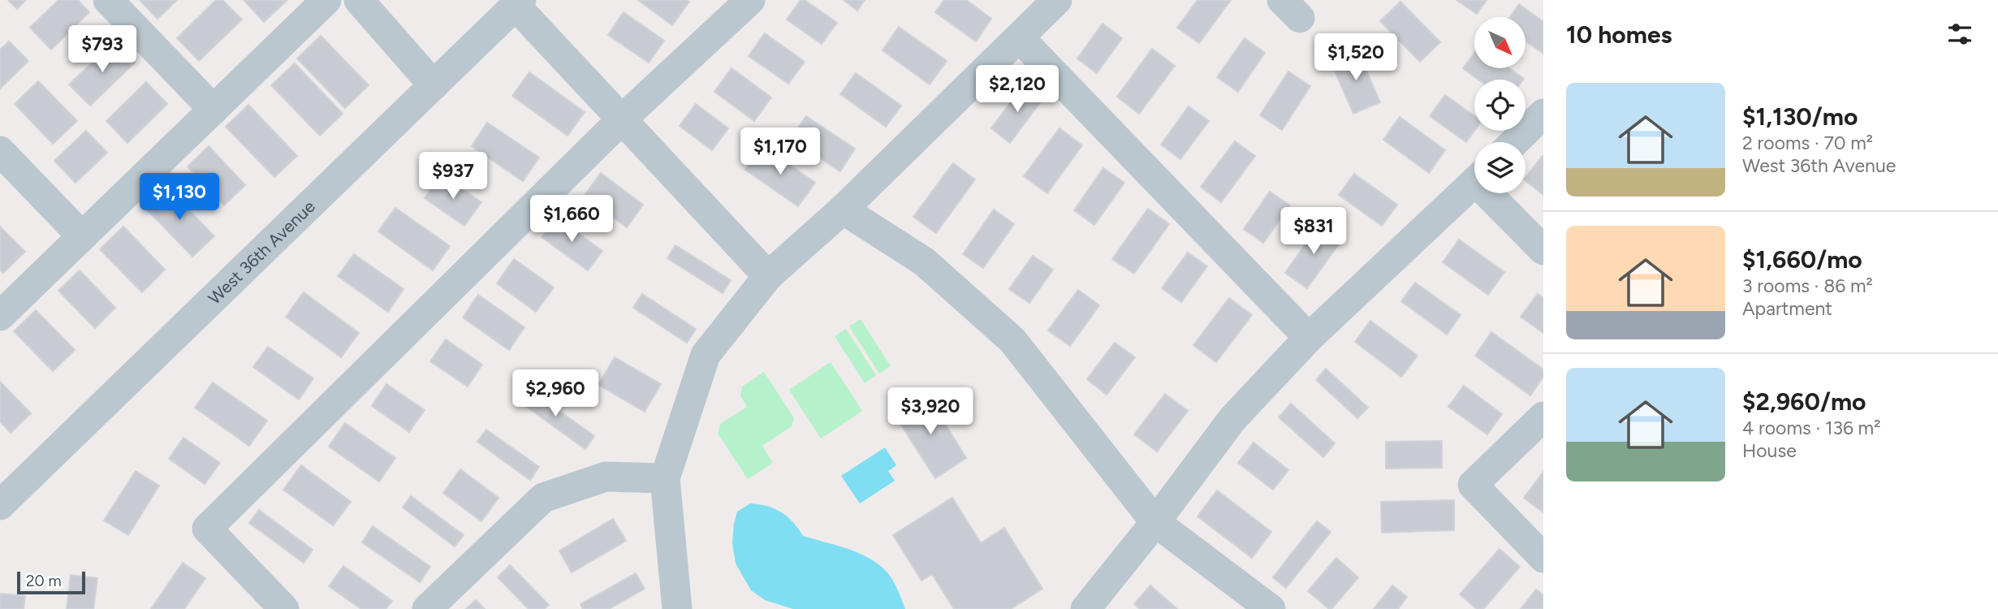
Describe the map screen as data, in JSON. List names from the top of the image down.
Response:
{
  "streets": {
    "street": ["West 36th Avenue"]
  },
  "scale_bar": "20 m",
  "north": "bottom right",
  "page": {
    "heading": "10 homes",
    "price": [
      "$793",
      "$1,520",
      "$2,120",
      "$1,170",
      "$937",
      "$1,130",
      "$1,660",
      "$831",
      "$2,960",
      "$3,920"
    ],
    "list": [
      {
        "name": "$1,130/mo",
        "note": "2 rooms · 70 m² · West 36th Avenue"
      },
      {
        "name": "$1,660/mo",
        "note": "3 rooms · 86 m² · Apartment"
      },
      {
        "name": "$2,960/mo",
        "note": "4 rooms · 136 m² · House"
      }
    ],
    "scale": "20 m"
  }
}
